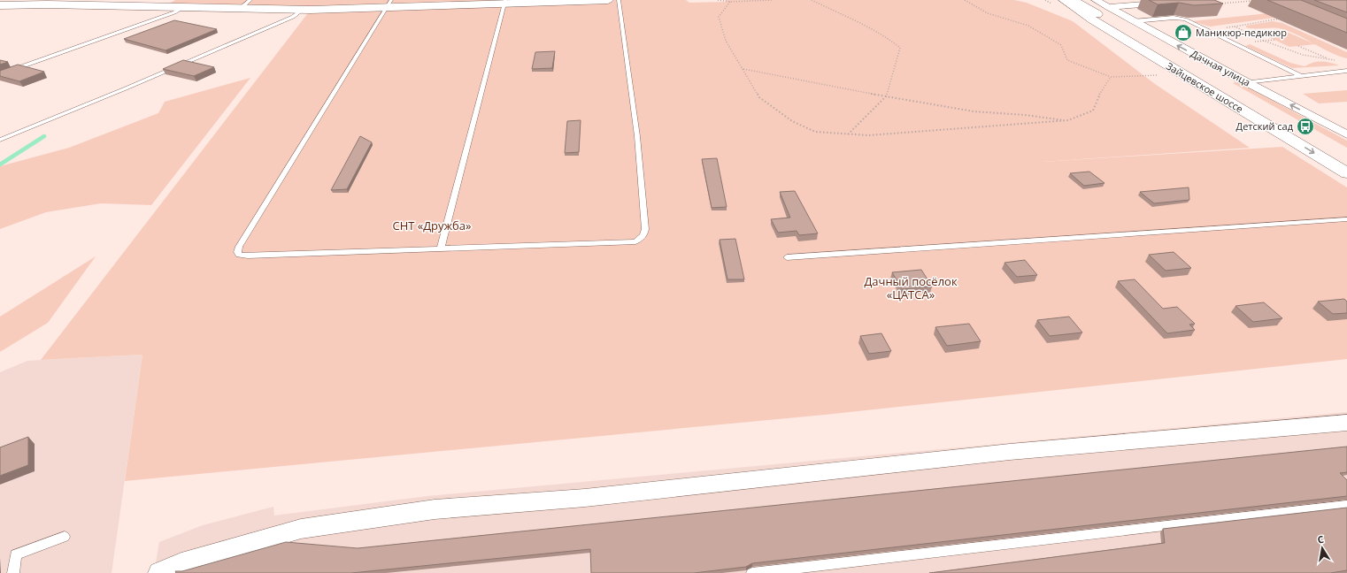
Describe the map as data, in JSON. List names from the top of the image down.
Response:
{
  "streets": {
    "main road": ["Зайцевское шоссе"],
    "street": ["Дачная улица"]
  },
  "crossings": [
    ["Дачная улица", "Зайцевское шоссе"]
  ],
  "one_way": ["Дачная улица"],
  "parks": ["СНТ «Дружба»", "Дачный посёлок «ЦАТСА»"],
  "places": {
    "shop": ["Маникюр-педикюр"],
    "bus stop": ["Детский сад"]
  },
  "north": "top"
}
